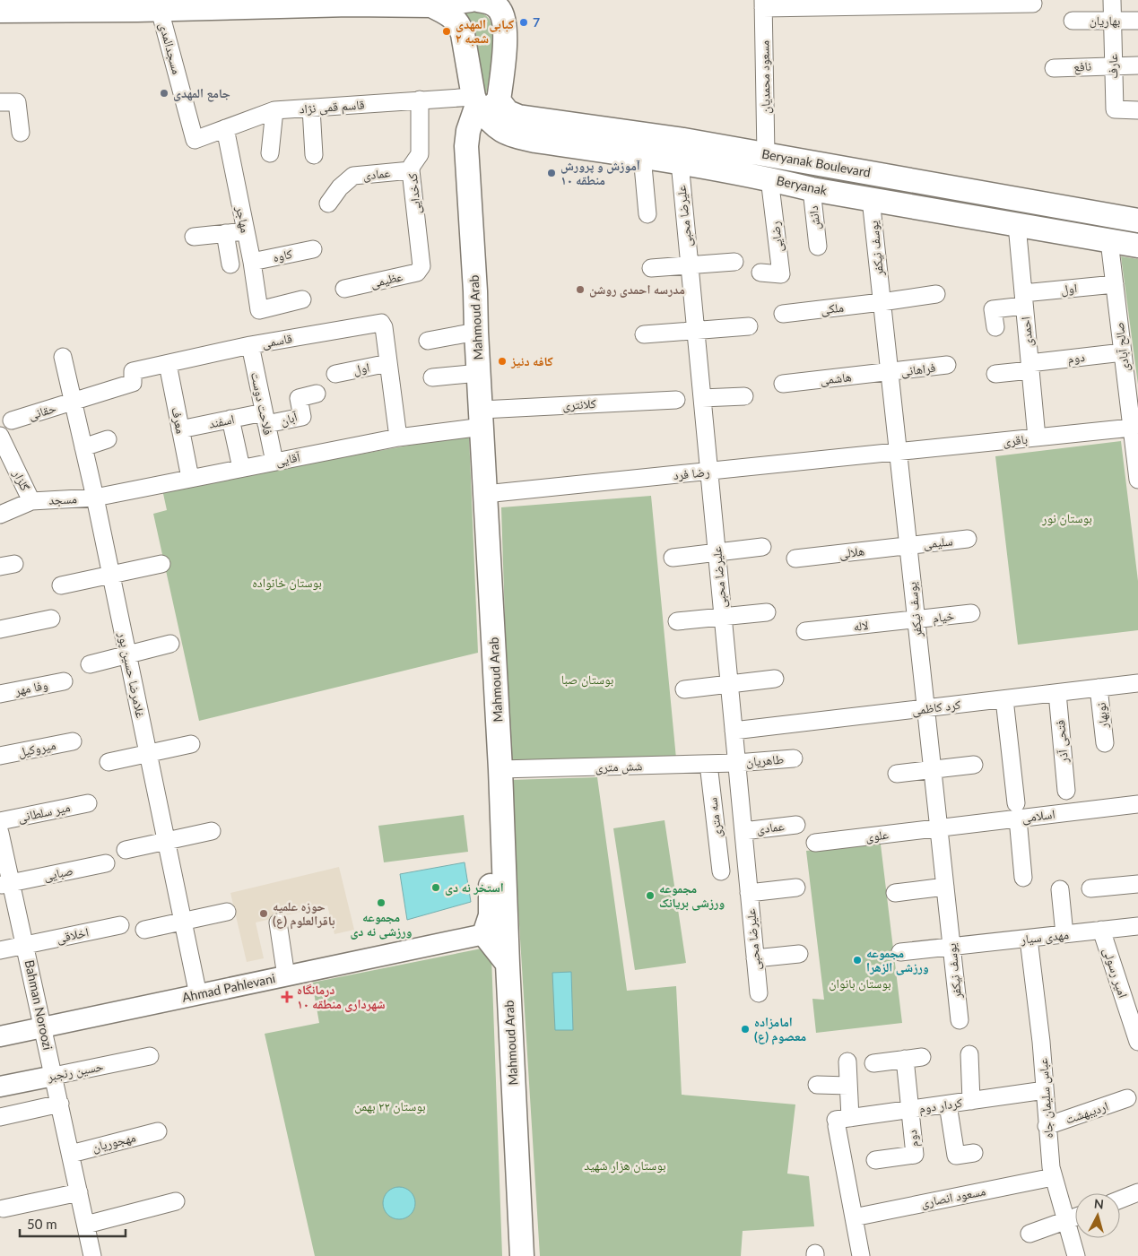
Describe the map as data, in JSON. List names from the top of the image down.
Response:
{
  "streets": {
    "main road": ["Beryanak Boulevard", "Beryanak", "Mahmoud Arab"],
    "street": [
      "بهاریان",
      "مسجدالمدی",
      "نافع",
      "عارف",
      "مسعود محمدیان",
      "قاسم قمی نژاد",
      "عمادی",
      "کدخدایی",
      "علیرضا محبی",
      "دانش",
      "مهاجر",
      "رضایی",
      "یوسف نیکفر",
      "کاوه",
      "عظیمی",
      "اول",
      "ملکی",
      "احمدی",
      "قاسمی",
      "صالح آبادی",
      "دوم",
      "فراهانی",
      "هاشمی",
      "فلاحت دوست",
      "کلانتری",
      "حقانی",
      "آبان",
      "معرف",
      "اسفند",
      "باقری",
      "آقایی",
      "رضا فرد",
      "گلزار",
      "مسجد",
      "سلیمی",
      "هلالی",
      "خیام",
      "لاله",
      "غلامرضا حسین پور",
      "وفا مهر",
      "کرد کاظمی",
      "نوبهار",
      "فتحی آذر",
      "میروکیل",
      "طاهریان",
      "شش متری",
      "میر سلطانی",
      "اسلامی",
      "سه متری",
      "علوی",
      "صبایی",
      "اخلاقی",
      "مهدی سیار",
      "امیر رسولی",
      "Ahmad Pahlevani",
      "Bahman Noroozi",
      "حسین رنجبر",
      "عباس سلیمان جاه",
      "کردار دوم",
      "اردیبهشت",
      "مهجوریان",
      "مسعود انصاری"
    ]
  },
  "crossings": [
    ["بهاریان", "عارف"],
    ["مسجدالمدی", "قاسم قمی نژاد"],
    ["نافع", "عارف"],
    ["مسعود محمدیان", "Beryanak Boulevard"],
    ["قاسم قمی نژاد", "Beryanak Boulevard"],
    ["قاسم قمی نژاد", "Beryanak"],
    ["قاسم قمی نژاد", "کدخدایی"],
    ["قاسم قمی نژاد", "مهاجر"],
    ["قاسم قمی نژاد", "Mahmoud Arab"],
    ["Beryanak Boulevard", "Beryanak"],
    ["Beryanak Boulevard", "Mahmoud Arab"],
    ["عمادی", "کدخدایی"],
    ["عمادی", "علیرضا محبی"],
    ["Beryanak", "علیرضا محبی"],
    ["Beryanak", "دانش"],
    ["Beryanak", "رضایی"],
    ["Beryanak", "یوسف نیکفر"],
    ["Beryanak", "Mahmoud Arab"],
    ["Beryanak", "احمدی"],
    ["Beryanak", "صالح آبادی"],
    ["کدخدایی", "عظیمی"],
    ["علیرضا محبی", "رضا فرد"],
    ["علیرضا محبی", "کرد کاظمی"],
    ["علیرضا محبی", "طاهریان"],
    ["علیرضا محبی", "شش متری"],
    ["مهاجر", "کاوه"],
    ["یوسف نیکفر", "ملکی"],
    ["یوسف نیکفر", "فراهانی"],
    ["یوسف نیکفر", "هاشمی"],
    ["یوسف نیکفر", "باقری"],
    ["یوسف نیکفر", "رضا فرد"],
    ["یوسف نیکفر", "سلیمی"],
    ["یوسف نیکفر", "هلالی"],
    ["یوسف نیکفر", "خیام"],
    ["یوسف نیکفر", "لاله"],
    ["یوسف نیکفر", "کرد کاظمی"],
    ["یوسف نیکفر", "اسلامی"],
    ["یوسف نیکفر", "علوی"],
    ["یوسف نیکفر", "مهدی سیار"],
    ["اول", "احمدی"],
    ["اول", "قاسمی"],
    ["اول", "صالح آبادی"],
    ["Mahmoud Arab", "کلانتری"],
    ["Mahmoud Arab", "آقایی"],
    ["Mahmoud Arab", "رضا فرد"],
    ["Mahmoud Arab", "شش متری"],
    ["احمدی", "دوم"],
    ["احمدی", "باقری"],
    ["قاسمی", "فلاحت دوست"],
    ["قاسمی", "حقانی"],
    ["قاسمی", "معرف"],
    ["قاسمی", "آقایی"],
    ["قاسمی", "غلامرضا حسین پور"],
    ["صالح آبادی", "دوم"],
    ["صالح آبادی", "باقری"],
    ["دوم", "کردار دوم"],
    ["فراهانی", "هاشمی"],
    ["فلاحت دوست", "آبان"],
    ["فلاحت دوست", "اسفند"],
    ["فلاحت دوست", "آقایی"],
    ["کلانتری", "آقایی"],
    ["حقانی", "غلامرضا حسین پور"],
    ["آبان", "اسفند"],
    ["معرف", "اسفند"],
    ["معرف", "آقایی"],
    ["باقری", "رضا فرد"],
    ["آقایی", "مسجد"],
    ["آقایی", "غلامرضا حسین پور"],
    ["گلزار", "مسجد"],
    ["مسجد", "غلامرضا حسین پور"],
    ["سلیمی", "هلالی"],
    ["خیام", "لاله"],
    ["غلامرضا حسین پور", "Ahmad Pahlevani"],
    ["کرد کاظمی", "نوبهار"],
    ["کرد کاظمی", "فتحی آذر"],
    ["طاهریان", "شش متری"],
    ["شش متری", "سه متری"],
    ["اسلامی", "علوی"],
    ["صبایی", "Bahman Noroozi"],
    ["اخلاقی", "Bahman Noroozi"],
    ["مهدی سیار", "امیر رسولی"],
    ["مهدی سیار", "عباس سلیمان جاه"],
    ["Ahmad Pahlevani", "Bahman Noroozi"],
    ["Bahman Noroozi", "حسین رنجبر"],
    ["Bahman Noroozi", "مهجوریان"],
    ["عباس سلیمان جاه", "کردار دوم"],
    ["عباس سلیمان جاه", "اردیبهشت"],
    ["عباس سلیمان جاه", "مسعود انصاری"]
  ],
  "parks": [
    "بوستان نور",
    "بوستان خانواده",
    "بوستان صبا",
    "بوستان بانوان",
    "بوستان ۲۲ بهمن",
    "بوستان هزار شهید"
  ],
  "places": {
    "other": [
      "7",
      "کبابی المهدی شعبه ۲",
      "جامع المهدی",
      "آموزش و پرورش منطقه ۱۰",
      "مدرسه احمدی روشن",
      "کافه دنیز",
      "استخر نه دی",
      "مجموعه ورزشی بریانک",
      "مجموعه ورزشی نه دی",
      "حوزه علمیه باقرالعلوم (ع)",
      "مجموعه ورزشی الزهرا",
      "امامزاده معصوم (ع)"
    ],
    "health": ["درمانگاه شهرداری منطقه ۱۰"]
  },
  "scale_bar": "50 m",
  "north": "top"
}
